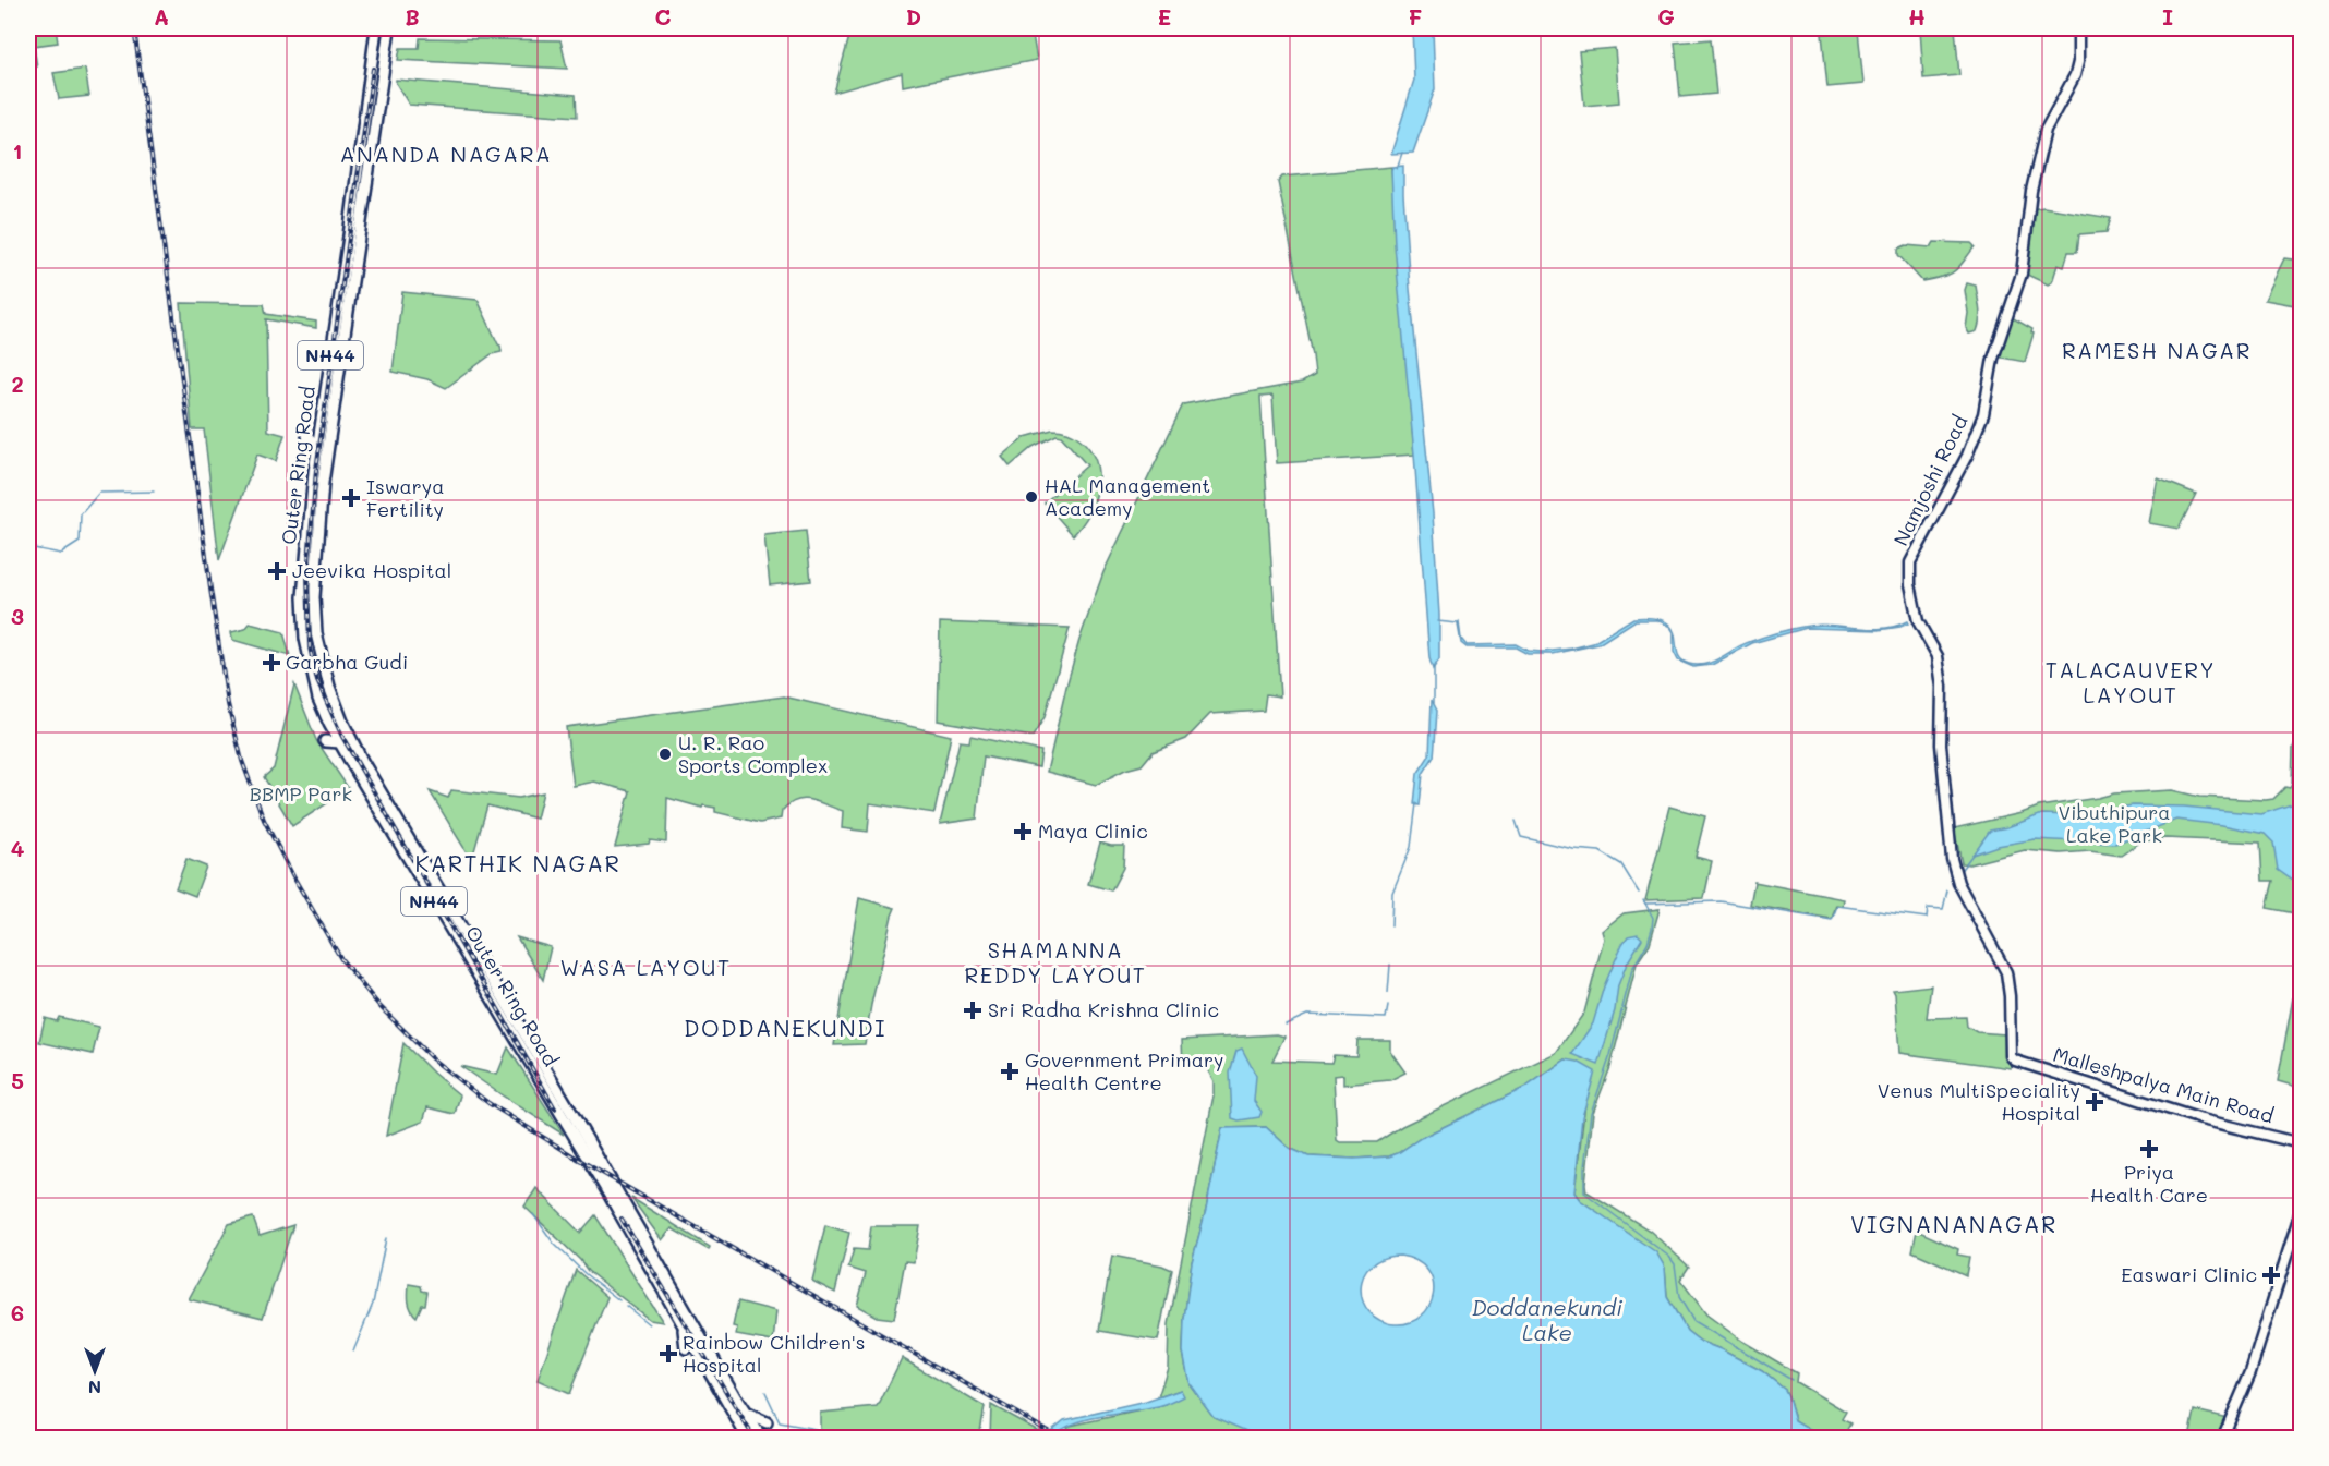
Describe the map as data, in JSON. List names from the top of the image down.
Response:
{
  "streets": {
    "highway": ["NH44", "Outer Ring Road"],
    "main road": ["Namjoshi Road", "Malleshpalya Main Road"]
  },
  "crossings": [
    ["Namjoshi Road", "Malleshpalya Main Road"]
  ],
  "districts": [
    "ANANDA NAGARA",
    "RAMESH NAGAR",
    "TALACAUVERY LAYOUT",
    "KARTHIK NAGAR",
    "SHAMANNA REDDY LAYOUT",
    "WASA LAYOUT",
    "DODDANEKUNDI",
    "VIGNANANAGAR"
  ],
  "water": ["Doddanekundi Lake"],
  "parks": ["BBMP Park", "Vibuthipura Lake Park"],
  "places": {
    "other": ["HAL Management Academy", "U. R. Rao Sports Complex"],
    "health": [
      "Iswarya Fertility",
      "Jeevika Hospital",
      "Garbha Gudi",
      "Maya Clinic",
      "Sri Radha Krishna Clinic",
      "Government Primary Health Centre",
      "Venus MultiSpeciality Hospital",
      "Priya Health Care",
      "Easwari Clinic",
      "Rainbow Children's Hospital"
    ]
  },
  "north": "bottom",
  "grid": {
    "columns": [
      "A",
      "B",
      "C",
      "D",
      "E",
      "F",
      "G",
      "H",
      "I"
    ],
    "rows": [
      "1",
      "2",
      "3",
      "4",
      "5",
      "6"
    ]
  }
}
